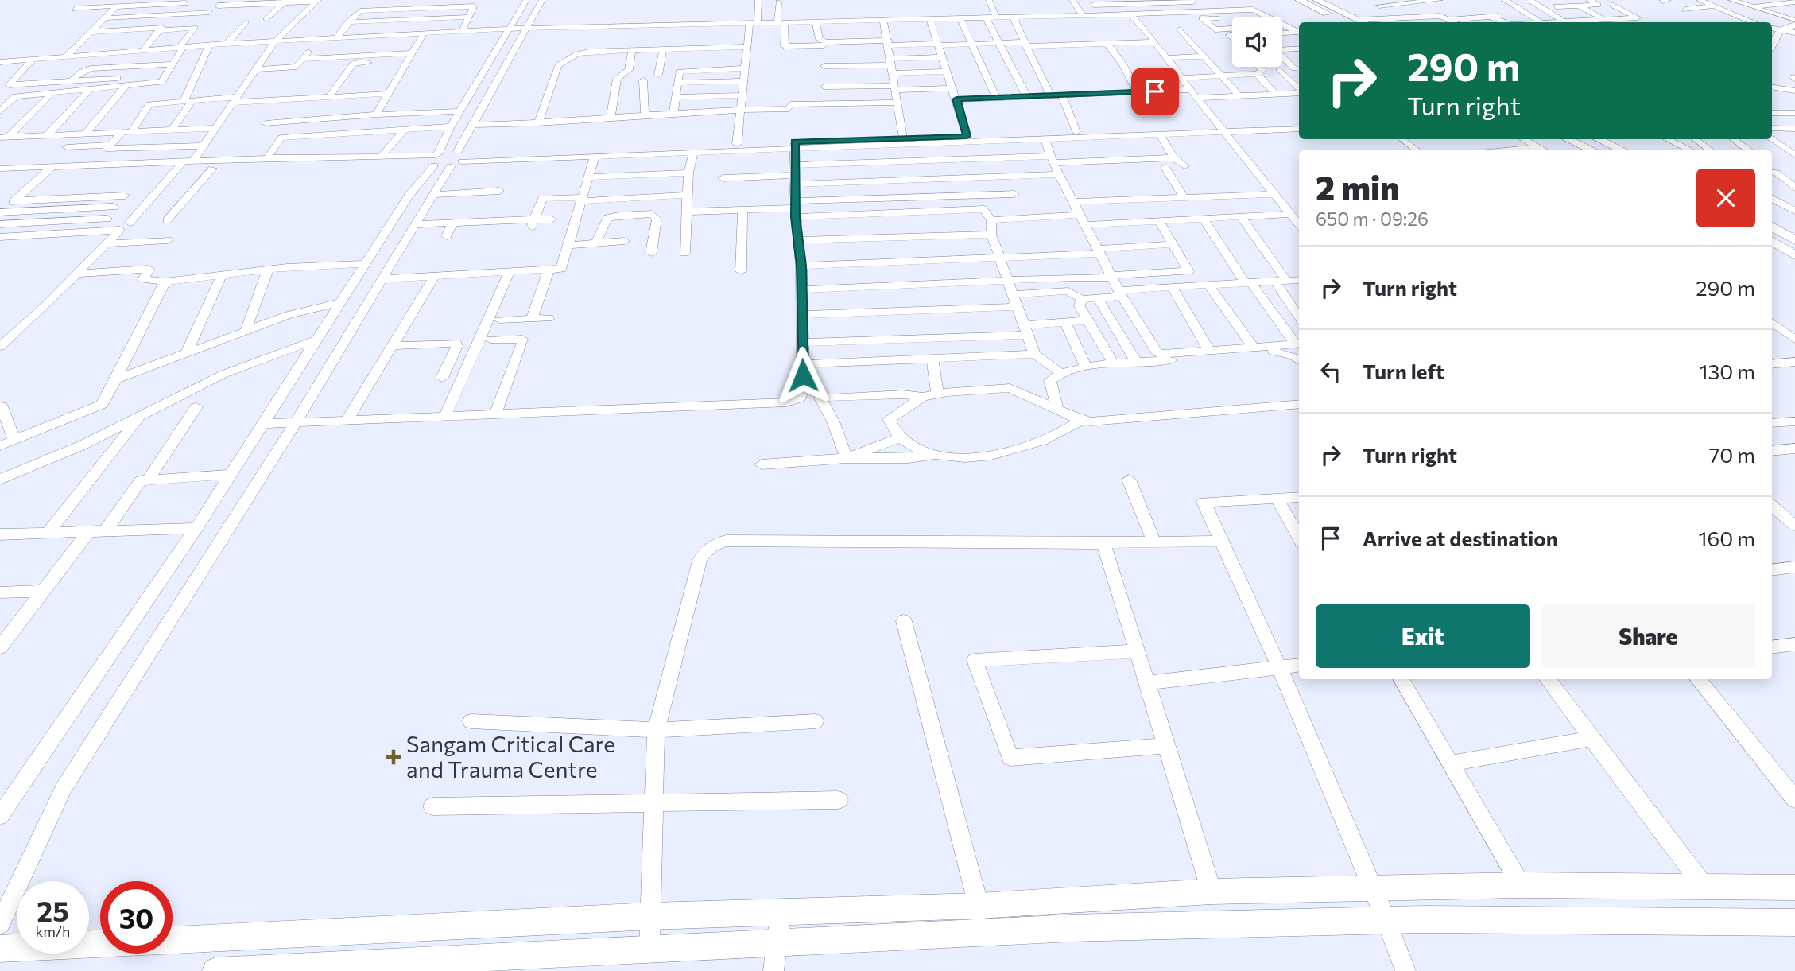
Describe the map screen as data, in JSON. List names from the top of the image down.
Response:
{
  "places": {
    "health": ["Sangam Critical Care and Trauma Centre"]
  },
  "page": {
    "turn": ["290 m", "Turn right"],
    "heading": ["2 min", "650 m · 09:26"],
    "list": [
      {
        "name": "Turn right",
        "value": "290 m"
      },
      {
        "name": "Turn left",
        "value": "130 m"
      },
      {
        "name": "Turn right",
        "value": "70 m"
      },
      {
        "name": "Arrive at destination",
        "value": "160 m"
      }
    ],
    "buttons": ["Exit", "Share"],
    "speed": "25 km/h",
    "limit": "30"
  }
}
